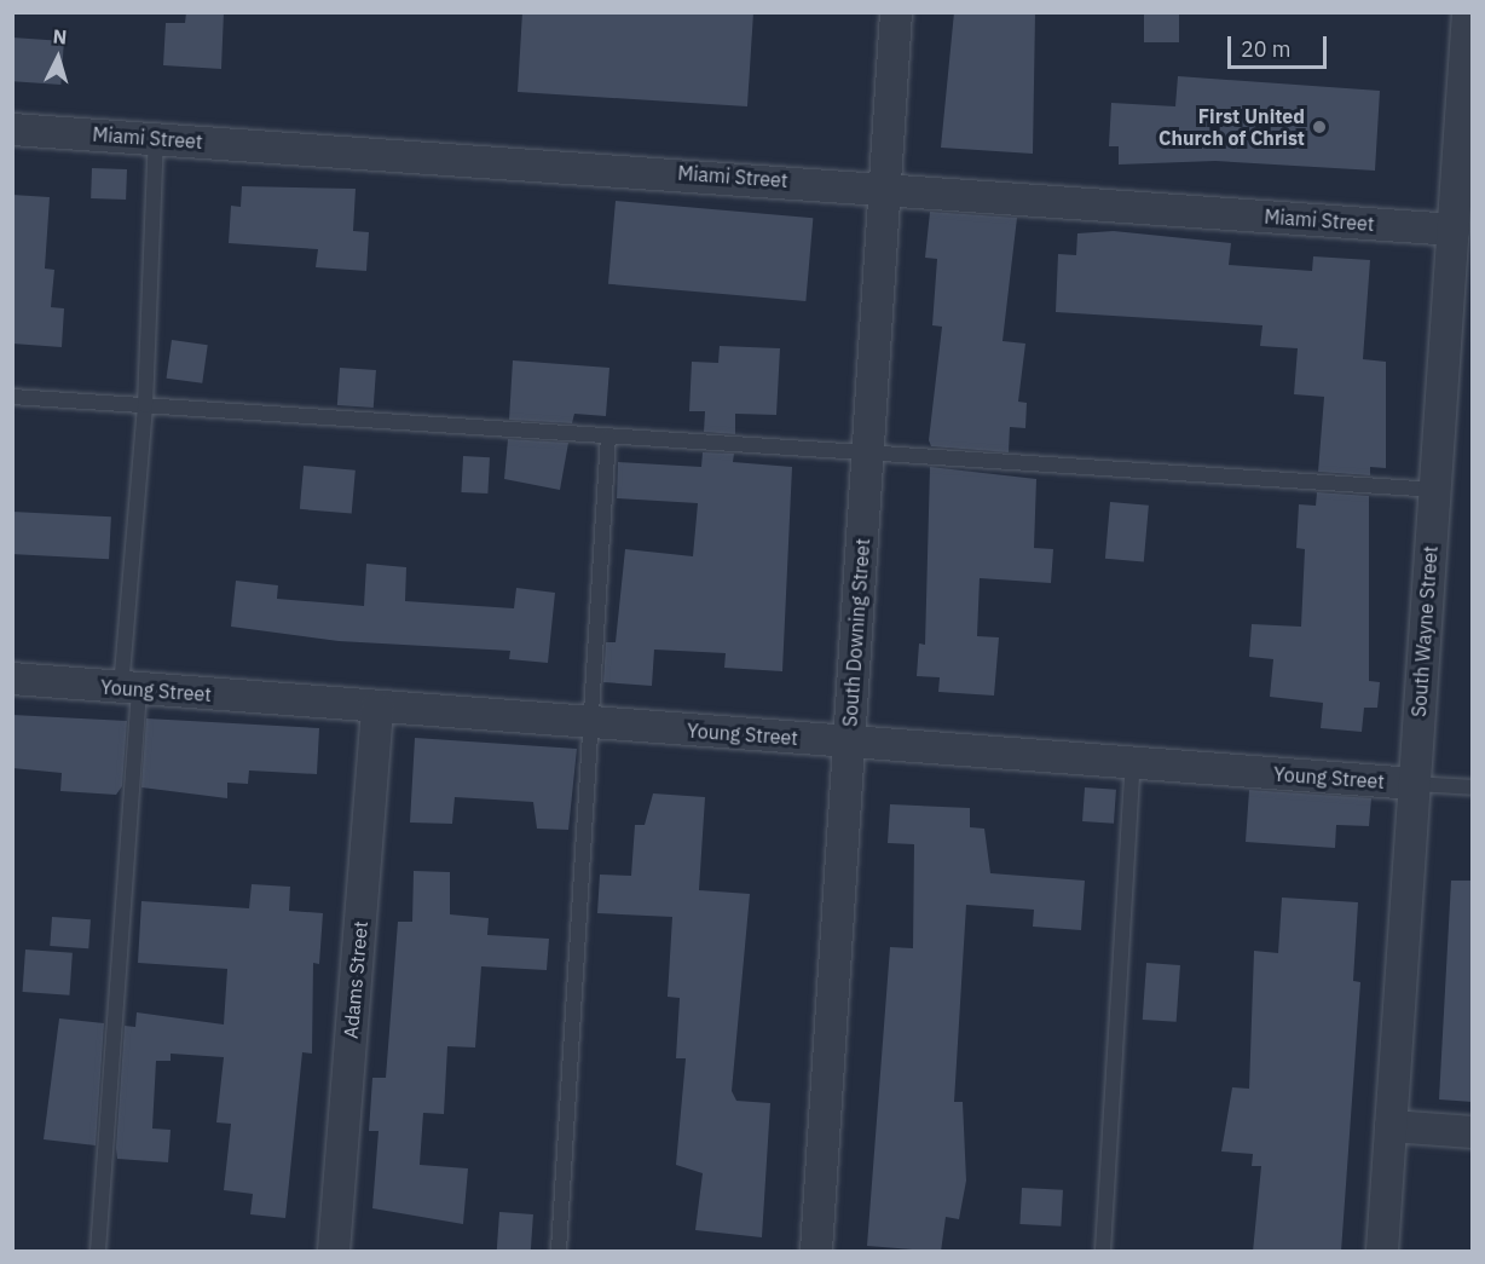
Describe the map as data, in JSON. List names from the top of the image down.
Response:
{
  "streets": {
    "street": [
      "Miami Street",
      "South Wayne Street",
      "South Downing Street",
      "Young Street",
      "Adams Street"
    ]
  },
  "crossings": [
    ["Miami Street", "South Wayne Street"],
    ["Miami Street", "South Downing Street"],
    ["South Wayne Street", "Young Street"],
    ["South Downing Street", "Young Street"],
    ["Young Street", "Adams Street"]
  ],
  "places": ["First United Church of Christ"],
  "scale_bar": "20 m",
  "north": "top"
}
